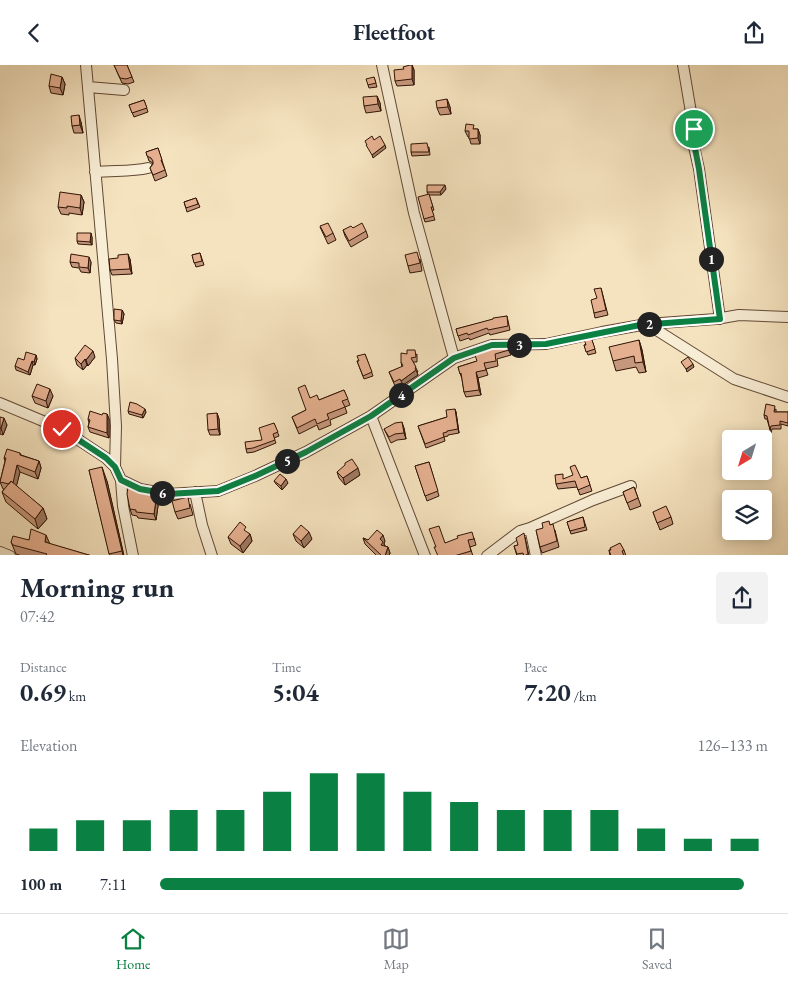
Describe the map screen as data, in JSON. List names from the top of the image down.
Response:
{
  "north": "bottom left",
  "page": {
    "header": "Fleetfoot",
    "pins": [
      "1",
      "2",
      "3",
      "4",
      "5",
      "6"
    ],
    "heading": ["Morning run", "07:42"],
    "stats": [
      ["Distance", "0.69 km"],
      ["Time", "5:04"],
      ["Pace", "7:20 /km"]
    ],
    "chart": ["Elevation", "126–133 m"],
    "list": [
      {
        "name": "100 m",
        "note": "7:11"
      }
    ],
    "tabs": ["Home", "Map", "Saved"]
  }
}
